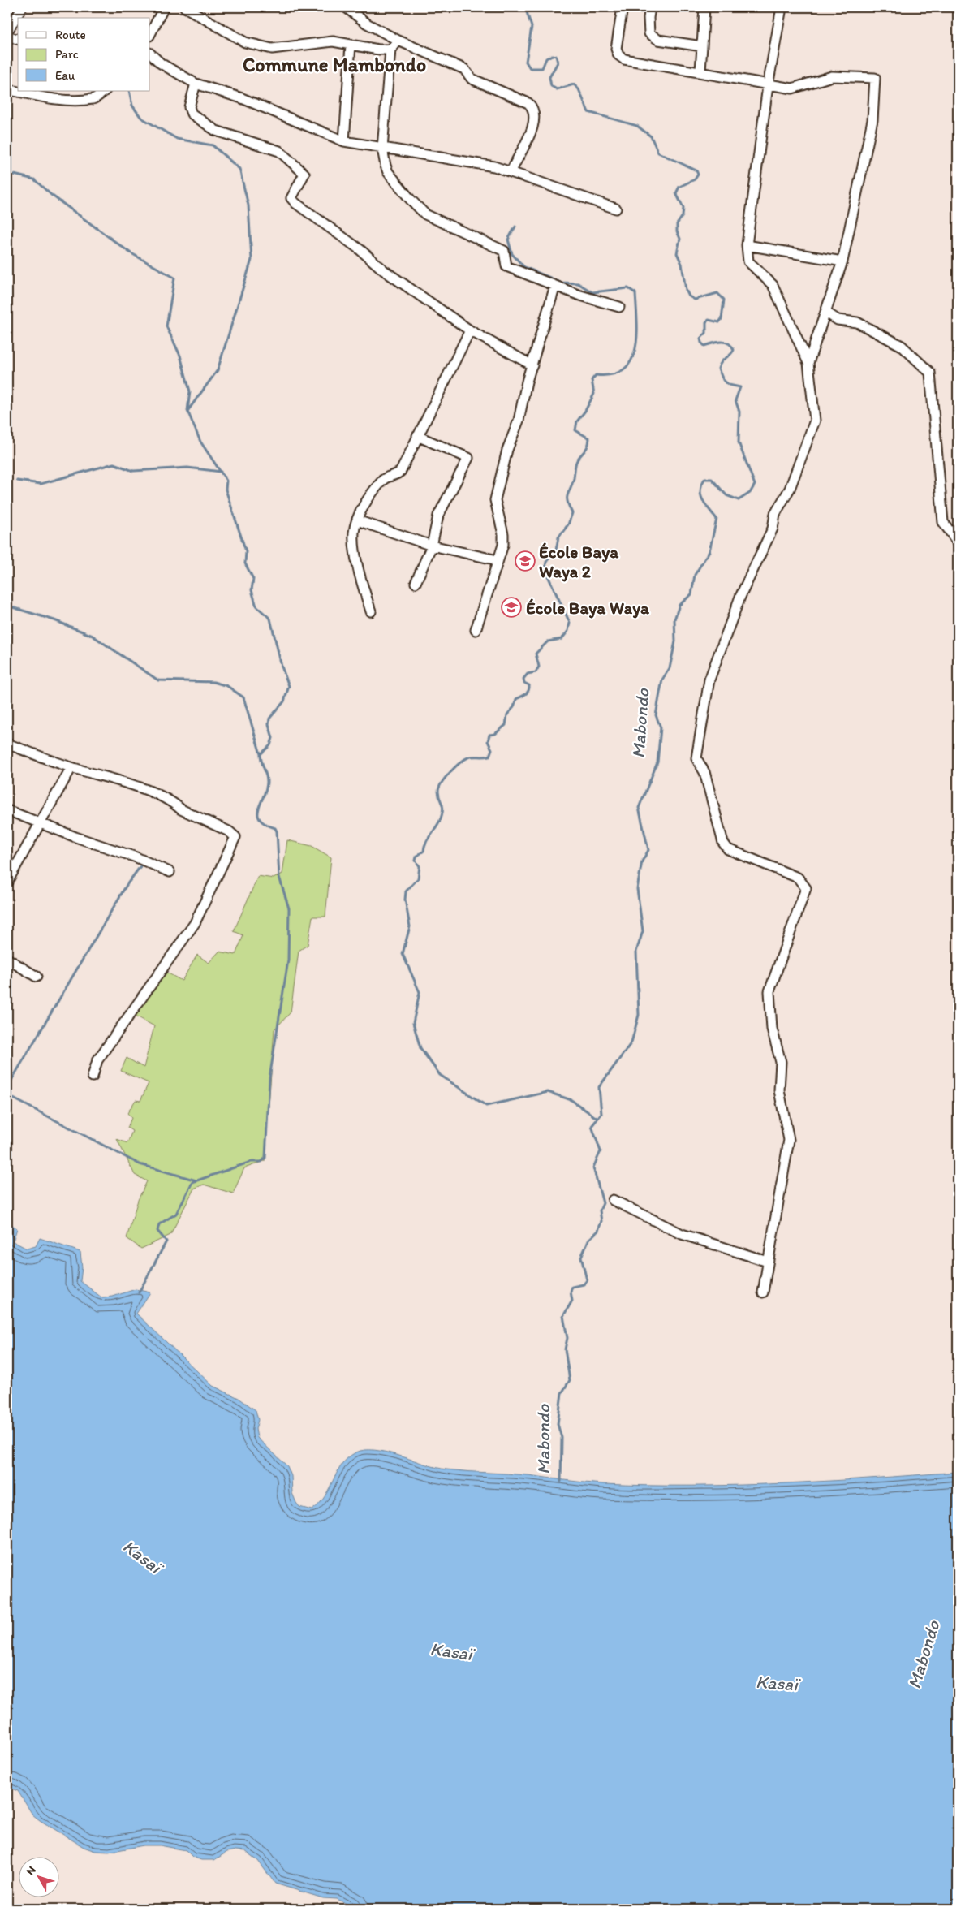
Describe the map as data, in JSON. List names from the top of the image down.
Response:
{
  "districts": ["Commune Mambondo"],
  "water": ["Mabondo", "Kasaï"],
  "places": {
    "school or university": ["École Baya Waya 2", "École Baya Waya"]
  },
  "legend": ["Route", "Parc", "Eau"],
  "north": "top left"
}
